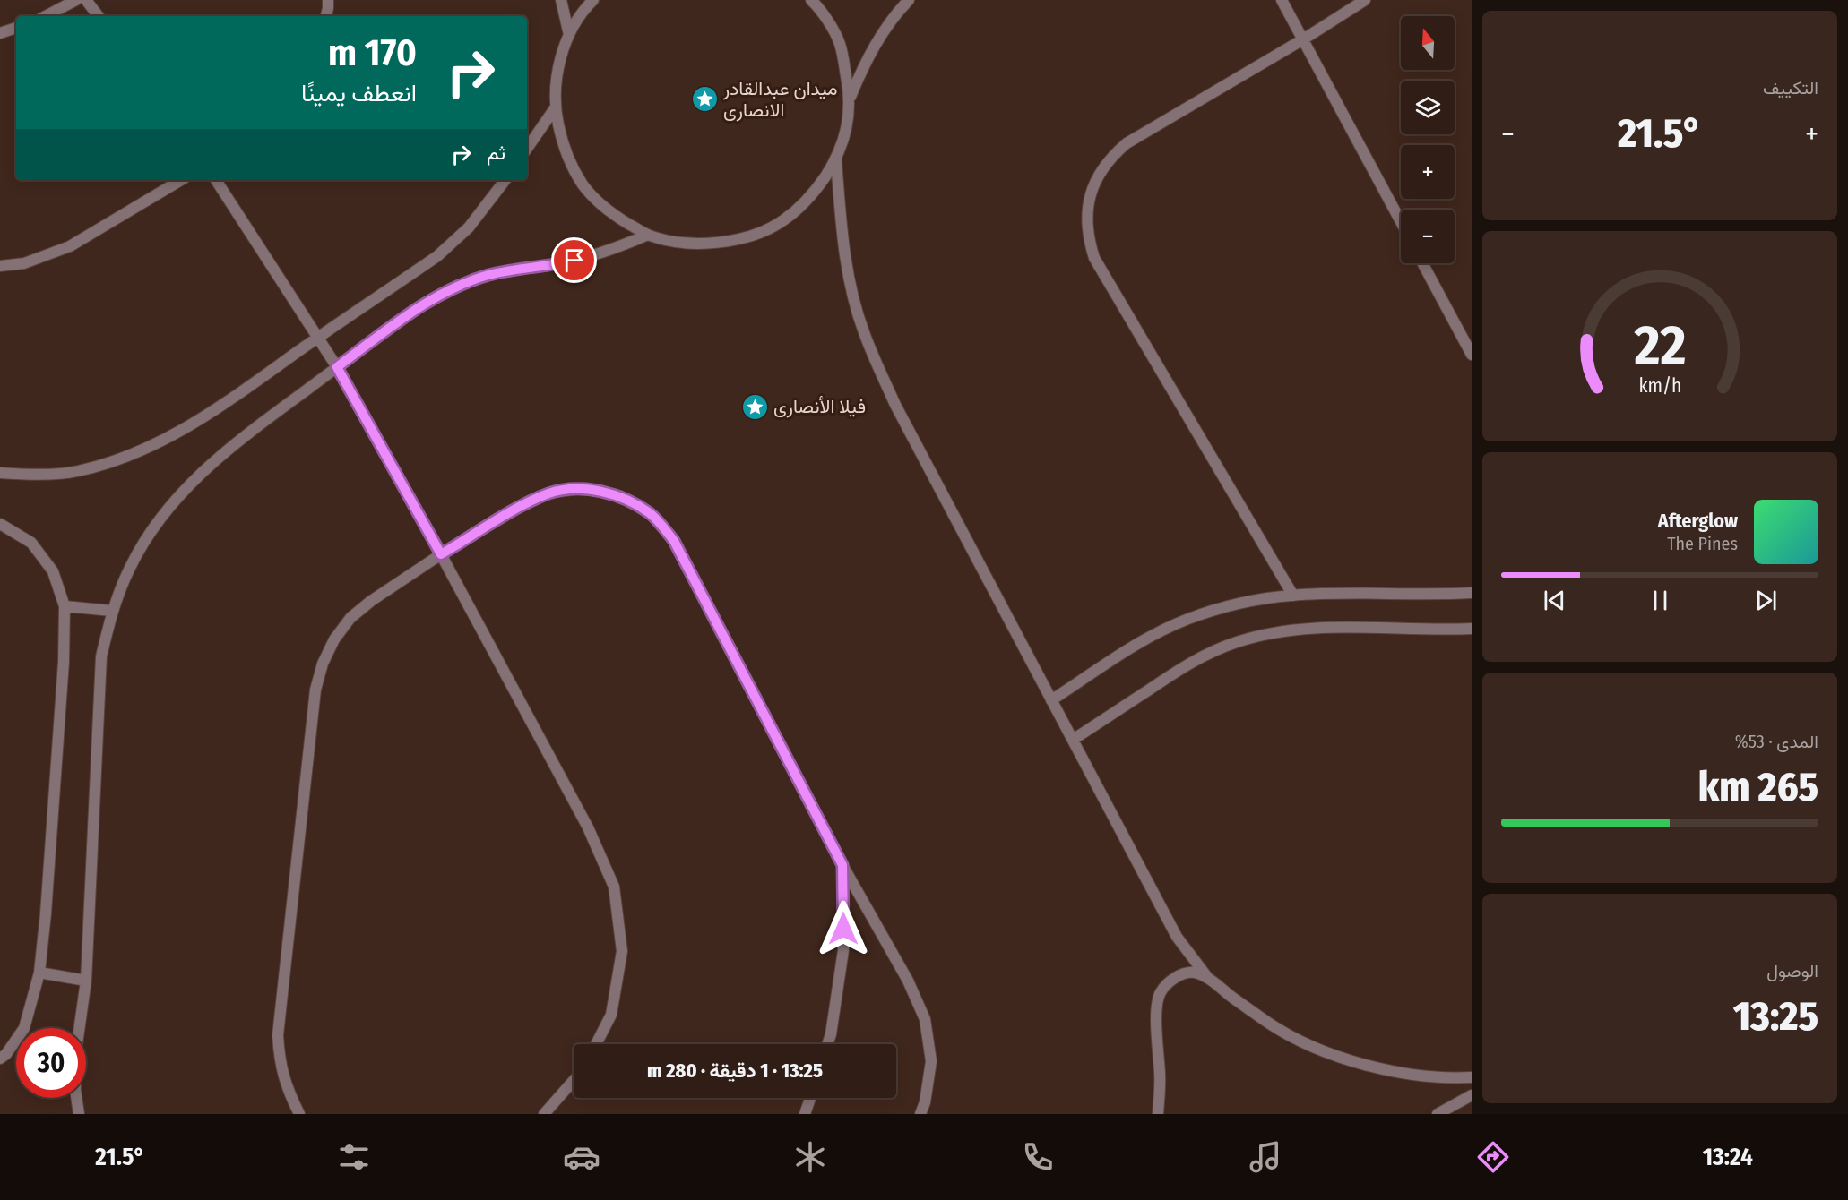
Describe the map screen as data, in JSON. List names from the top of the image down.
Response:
{
  "places": {
    "place": ["ميدان عبدالقادر الانصارى", "فيلا الأنصارى"]
  },
  "north": "top",
  "page": {
    "tile": [
      "التكييف",
      ["المدى · 53%", "265 km"],
      ["الوصول", "13:25"]
    ],
    "map_buttons": ["+", "−"],
    "turn": ["170 m", "انعطف يمينًا"],
    "heat": ["−", "21.5°", "+"],
    "then": "ثم",
    "song": ["Afterglow", "The Pines"],
    "limit": "30",
    "trip": "13:25 · 1 دقيقة · 280 m",
    "tabs": ["13:24", "21.5°"],
    "gauge": ["22", "km/h"]
  }
}
